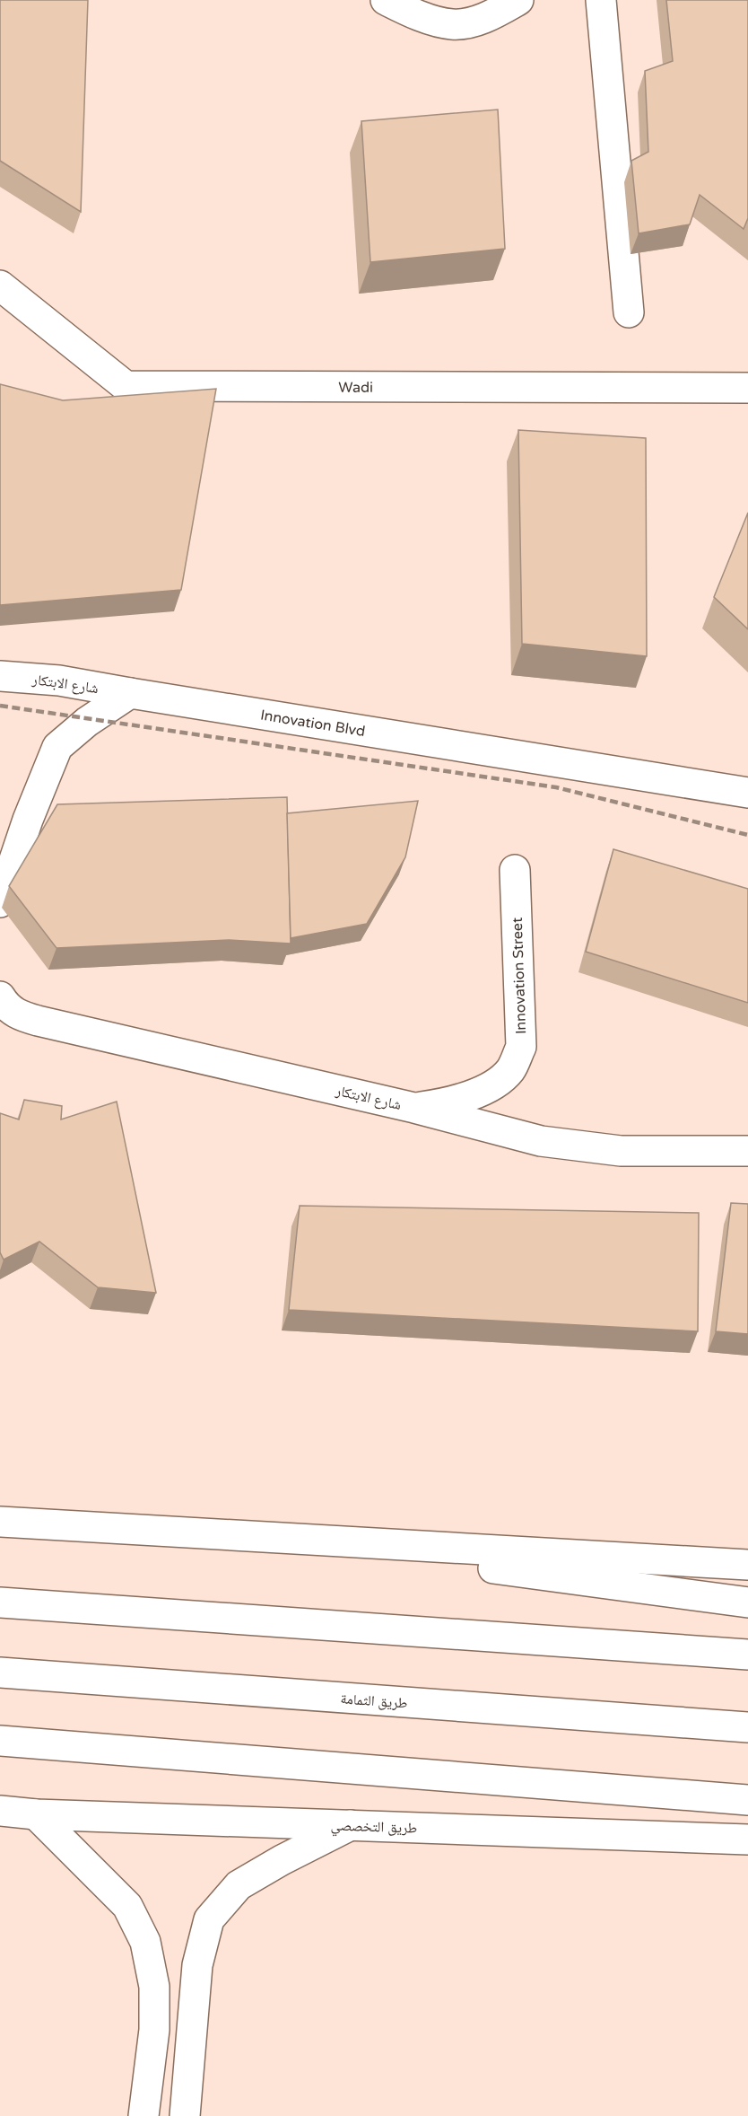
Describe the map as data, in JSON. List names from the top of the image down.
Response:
{
  "streets": {
    "main road": [
      "Wadi",
      "شارع الابتكار",
      "Innovation Blvd",
      "Innovation Street",
      "طريق الثمامة",
      "طريق التخصصي"
    ]
  },
  "crossings": [
    ["شارع الابتكار", "Innovation Blvd"],
    ["شارع الابتكار", "Innovation Street"]
  ]
}
